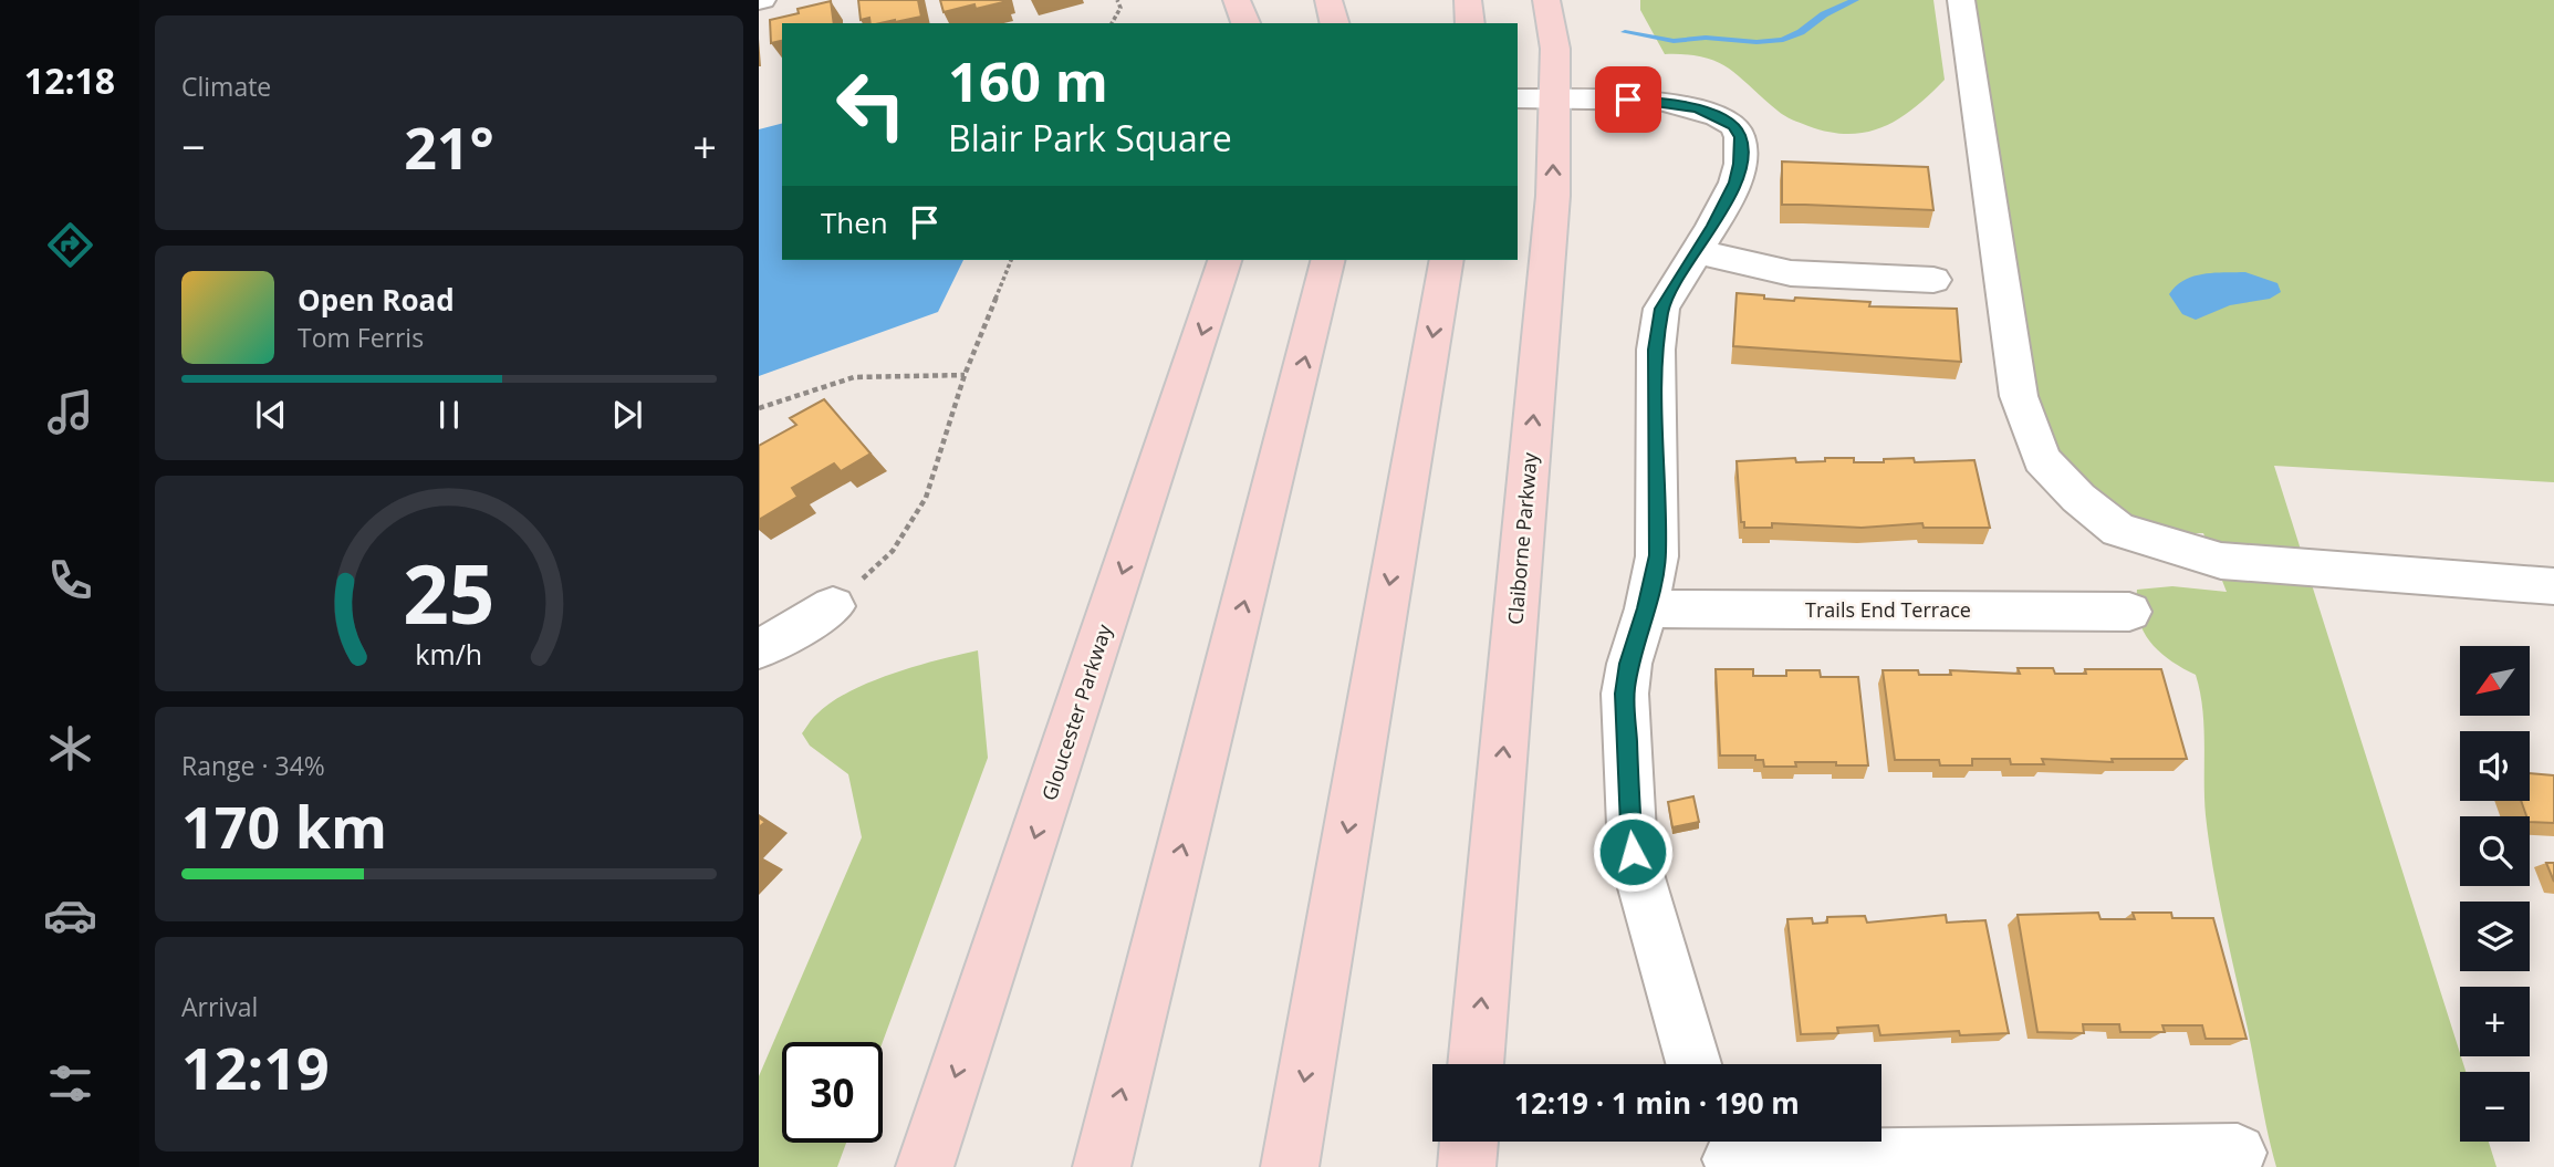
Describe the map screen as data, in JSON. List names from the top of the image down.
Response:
{
  "streets": {
    "main road": ["Claiborne Parkway", "Gloucester Parkway"],
    "street": ["Trails End Terrace"]
  },
  "north": "bottom left",
  "page": {
    "tabs": "12:18",
    "tile": [
      "Climate",
      ["Range · 34%", "170 km"],
      ["Arrival", "12:19"]
    ],
    "turn": ["160 m", "Blair Park Square"],
    "heat": ["−", "21°", "+"],
    "then": "Then",
    "song": ["Open Road", "Tom Ferris"],
    "map_buttons": ["+", "−"],
    "limit": "30",
    "trip": "12:19 · 1 min · 190 m",
    "gauge": ["25", "km/h"]
  }
}
